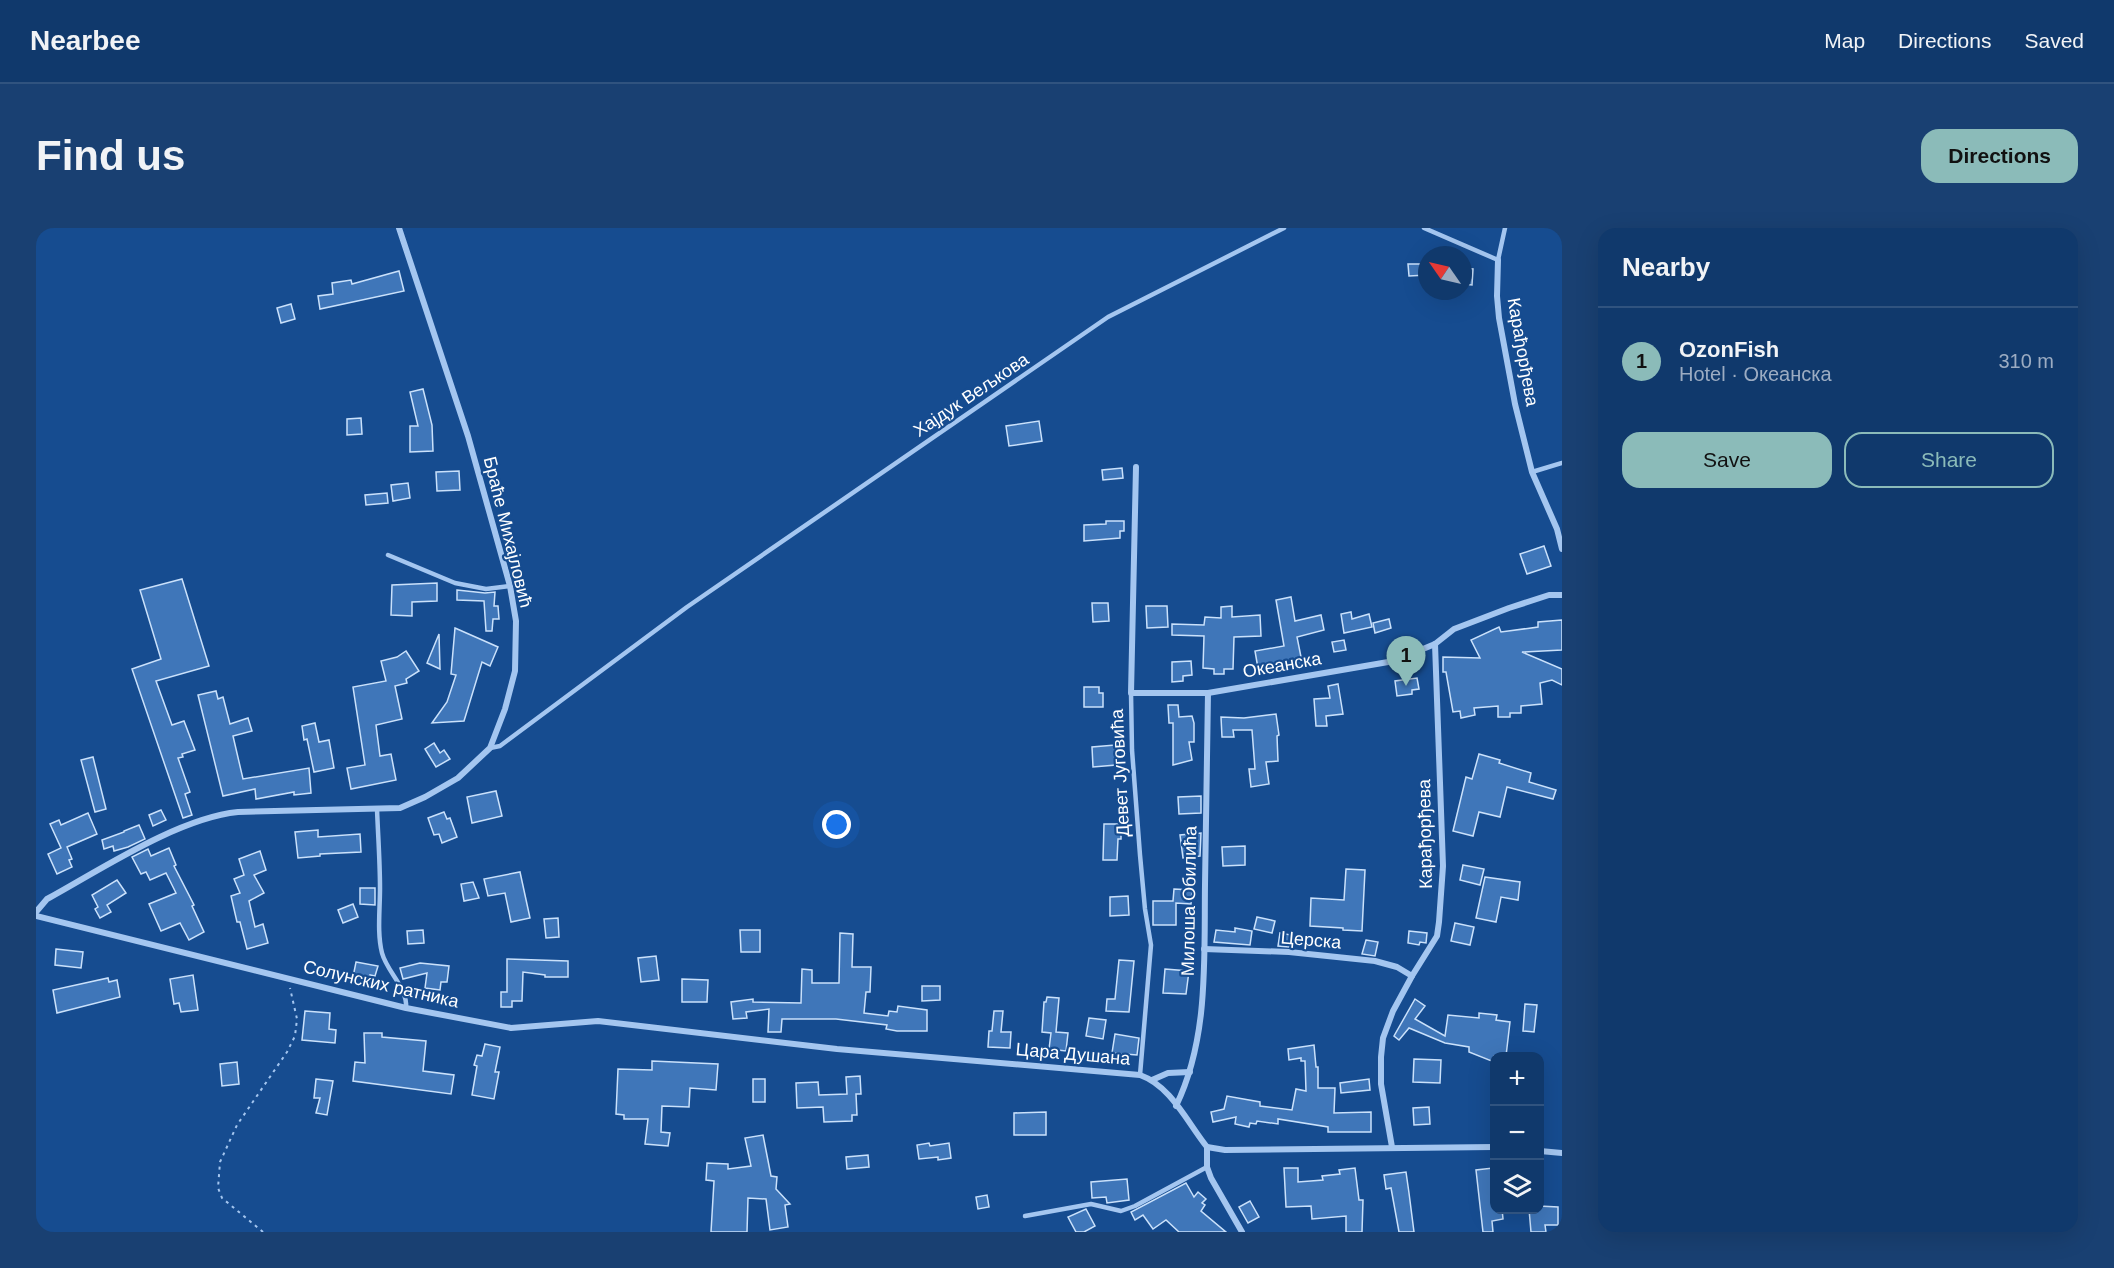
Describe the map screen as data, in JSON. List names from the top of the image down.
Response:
{
  "streets": {
    "street": [
      "Карађорђева",
      "Браће Михајловић",
      "Океанска",
      "Девет Југовића",
      "Милоша Обилића",
      "Церска",
      "Солунских ратника",
      "Цара Душана"
    ],
    "lane": ["Хајдук Вељкова"]
  },
  "crossings": [
    ["Карађорђева", "Океанска"],
    ["Карађорђева", "Церска"],
    ["Хајдук Вељкова", "Браће Михајловић"],
    ["Браће Михајловић", "Солунских ратника"],
    ["Океанска", "Девет Југовића"],
    ["Океанска", "Милоша Обилића"],
    ["Девет Југовића", "Цара Душана"],
    ["Милоша Обилића", "Церска"],
    ["Милоша Обилића", "Цара Душана"],
    ["Солунских ратника", "Цара Душана"]
  ],
  "north": "top left",
  "page": {
    "header": "Nearbee",
    "nav": ["Map", "Directions", "Saved"],
    "buttons": [
      "Directions",
      ["Save", "Share"]
    ],
    "title": "Find us",
    "heading": "Nearby",
    "list": [
      {
        "mark": "1",
        "name": "OzonFish",
        "note": "Hotel · Океанска",
        "value": "310 m"
      }
    ],
    "pins": "1",
    "map_buttons": ["+", "−"]
  }
}
